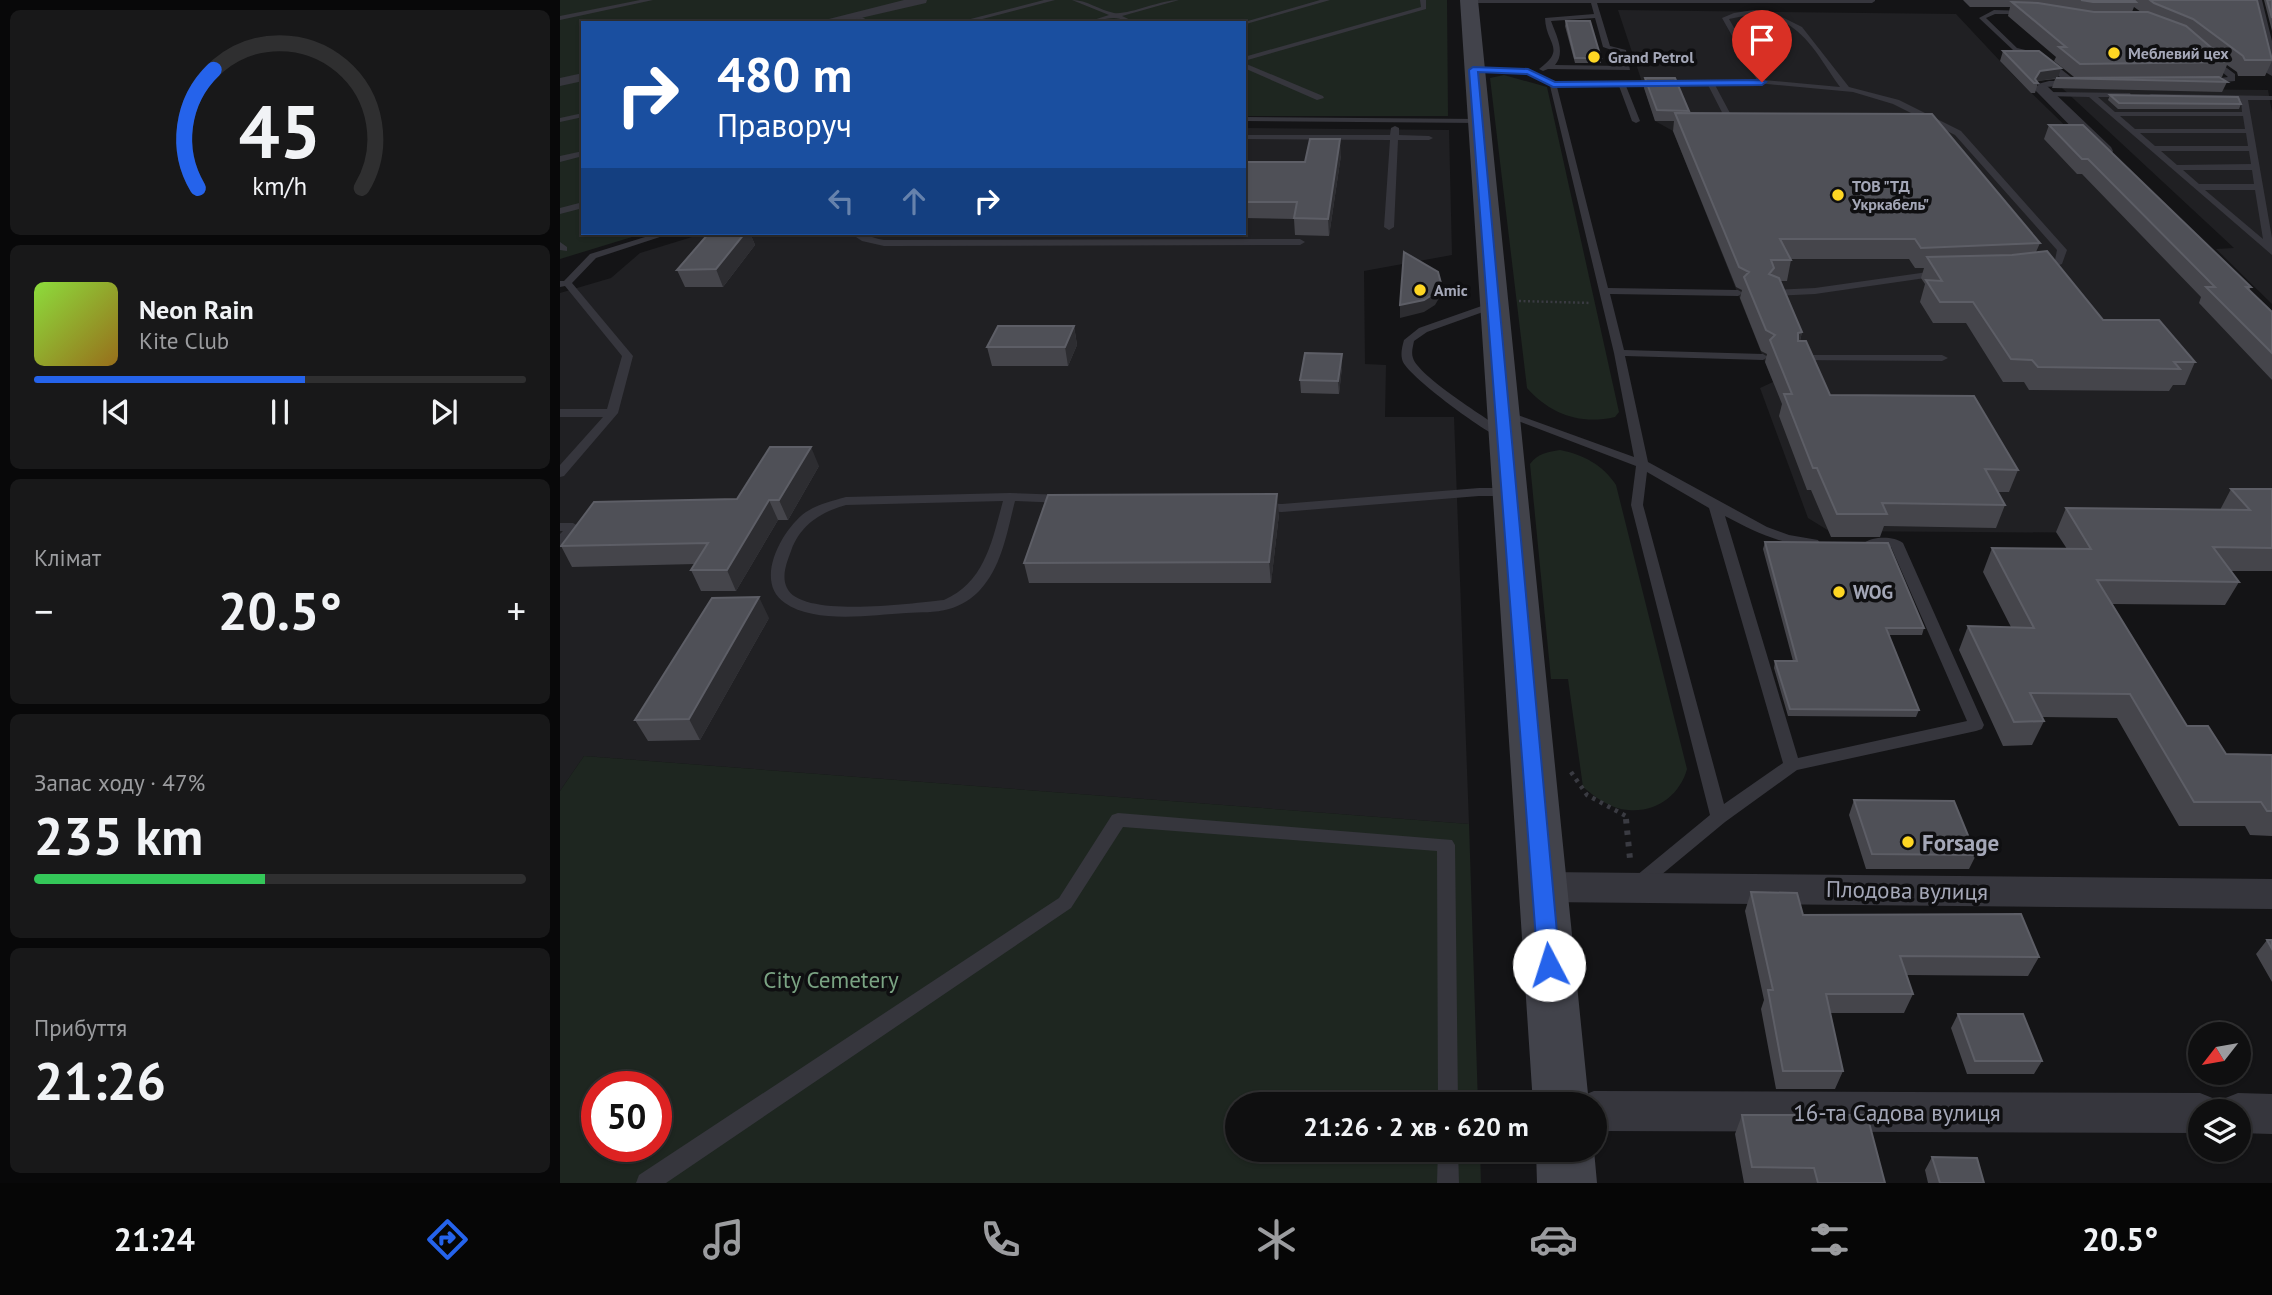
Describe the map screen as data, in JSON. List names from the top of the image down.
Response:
{
  "streets": {
    "street": ["Плодова вулиця", "16-та Садова вулиця"]
  },
  "parks": ["City Cemetery"],
  "places": [
    "Меблевий цех",
    "Grand Petrol",
    "ТОВ \"ТД Укркабель\"",
    "Amic",
    "WOG",
    "Forsage"
  ],
  "north": "bottom left",
  "page": {
    "turn": ["480 m", "Праворуч"],
    "song": ["Neon Rain", "Kite Club"],
    "tile": [
      "Клімат",
      ["Запас ходу · 47%", "235 km"],
      ["Прибуття", "21:26"]
    ],
    "heat": ["−", "20.5°", "+"],
    "limit": "50",
    "trip": "21:26 · 2 хв · 620 m",
    "tabs": ["21:24", "20.5°"],
    "gauge": ["45", "km/h"]
  }
}
